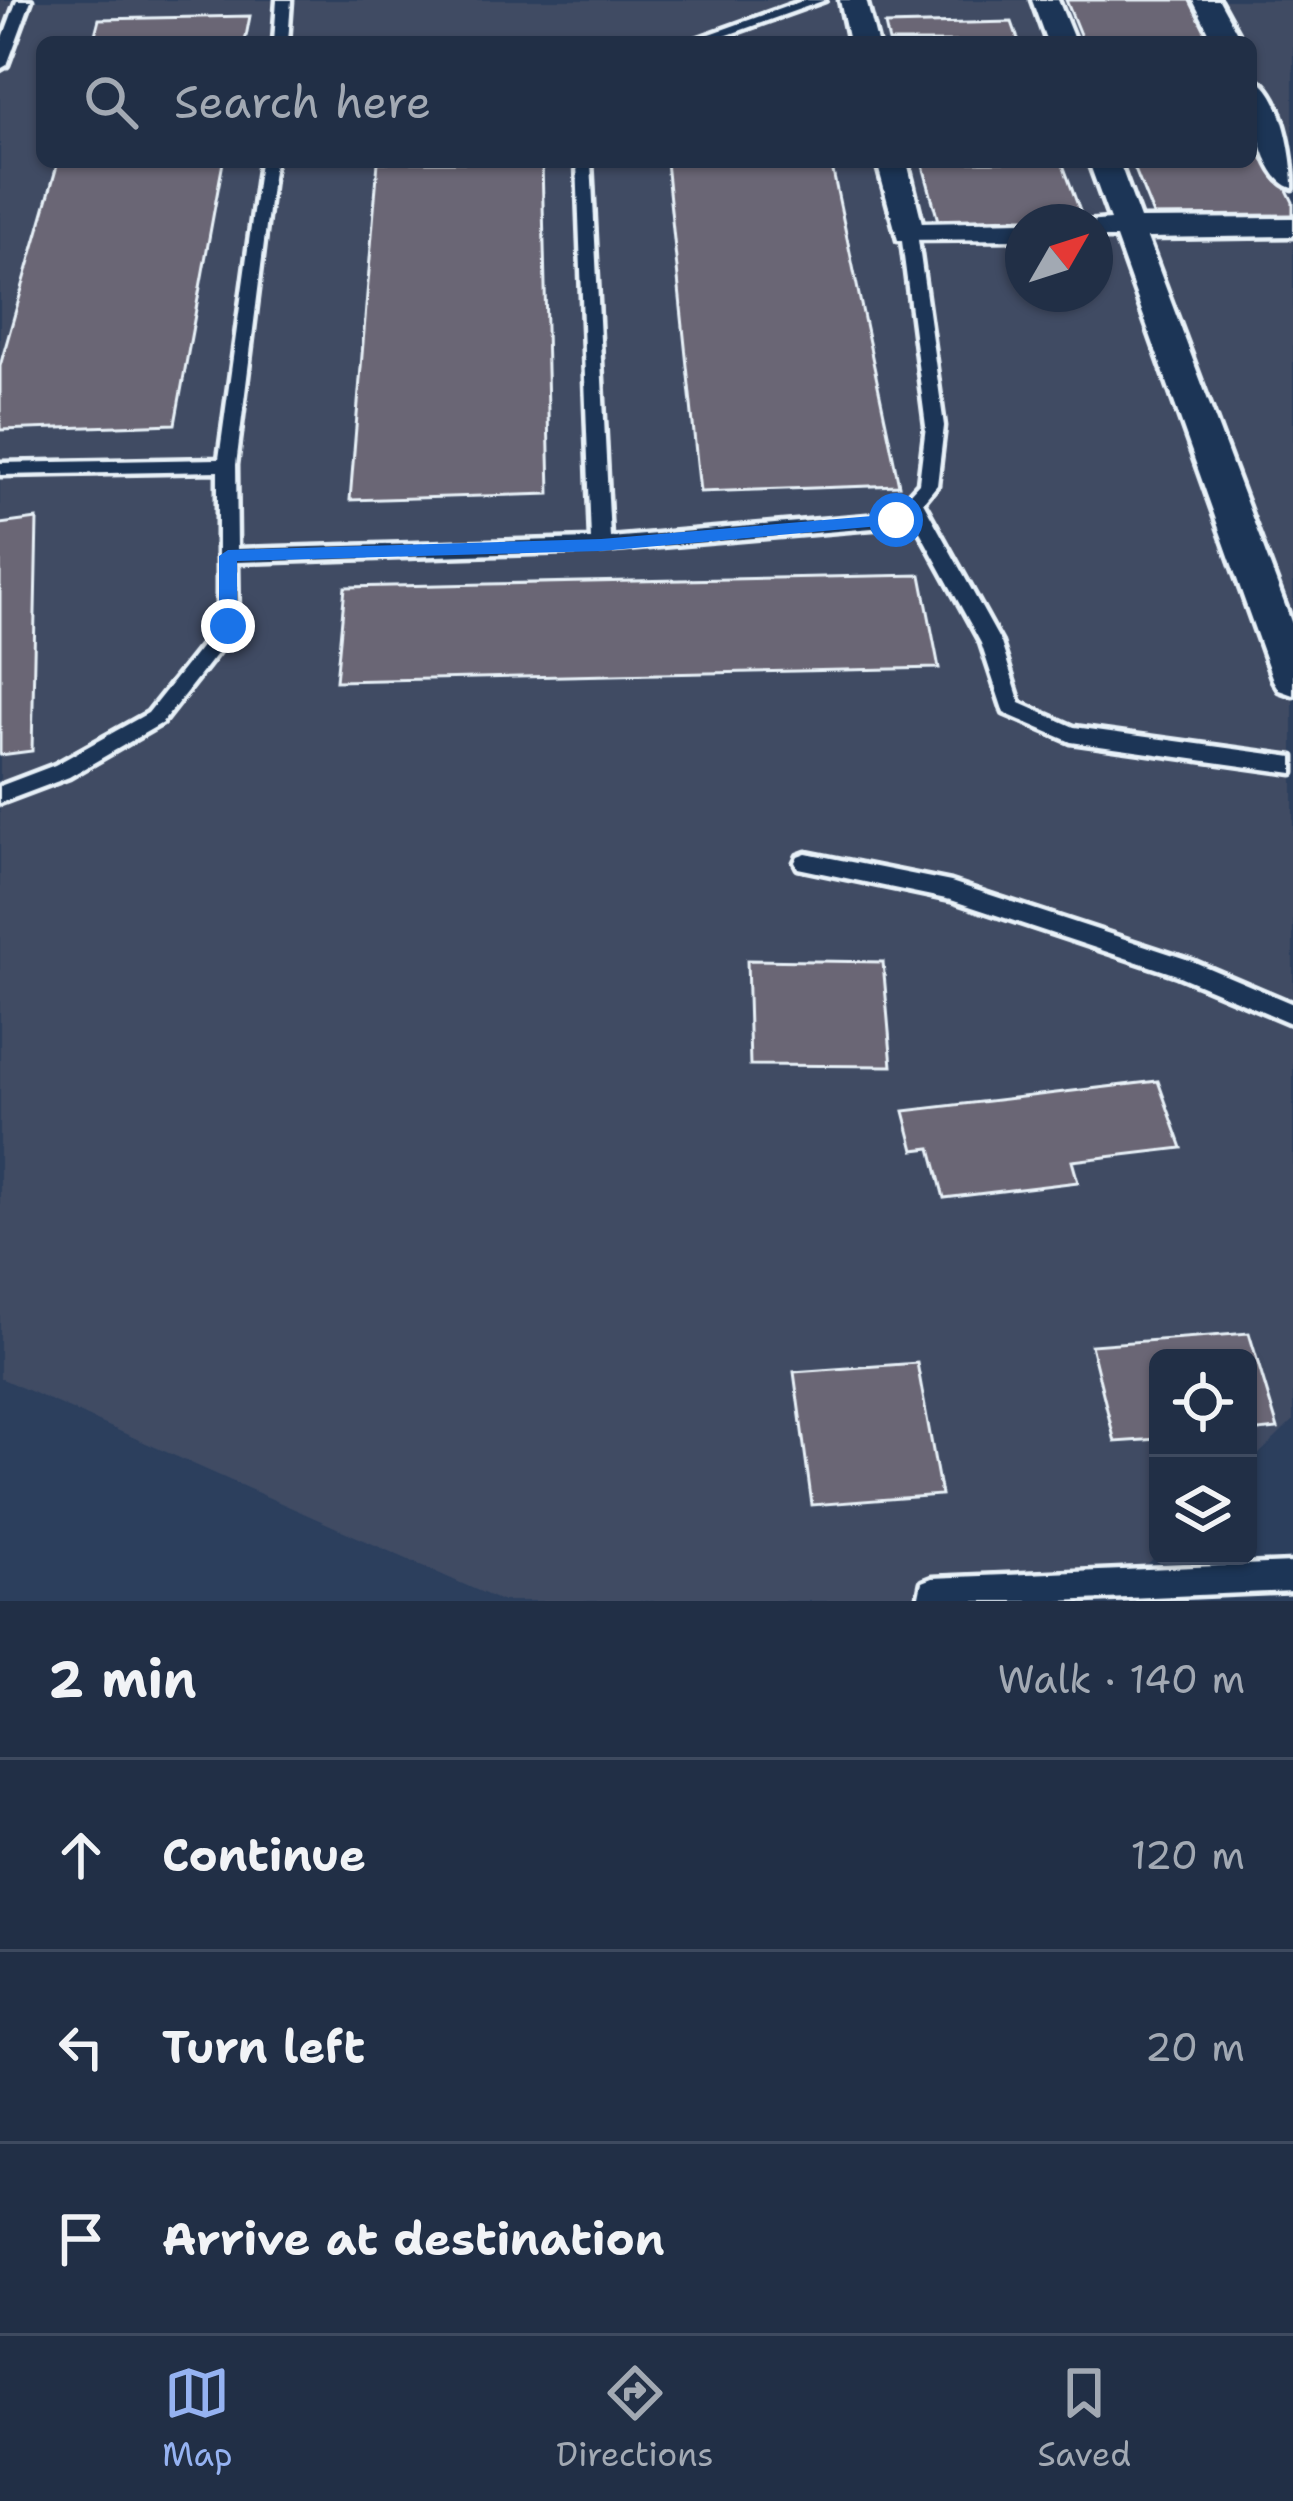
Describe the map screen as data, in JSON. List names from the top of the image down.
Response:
{
  "north": "top right",
  "page": {
    "search": "Search here",
    "heading": ["2 min", "Walk · 140 m"],
    "list": [
      ["Continue", "120 m"],
      ["Turn left", "20 m"],
      "Arrive at destination"
    ],
    "nav": ["Map", "Directions", "Saved"]
  }
}
